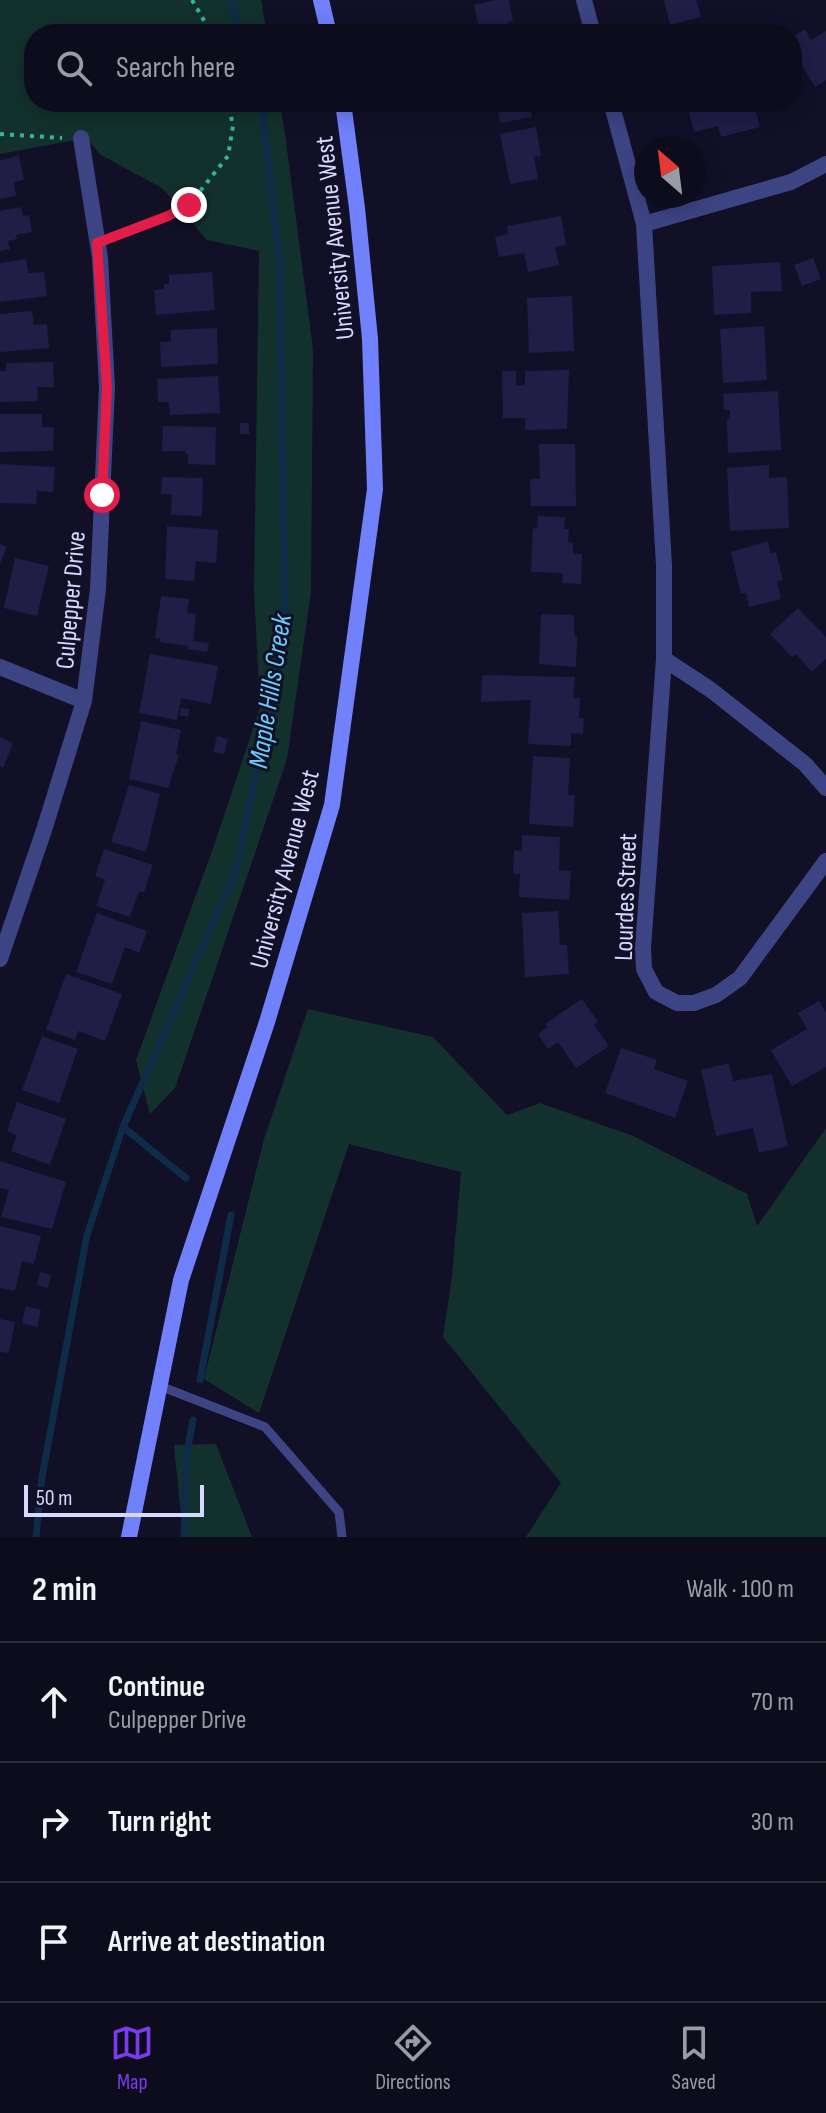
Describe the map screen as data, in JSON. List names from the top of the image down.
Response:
{
  "streets": {
    "main road": ["University Avenue West"],
    "street": ["Culpepper Drive", "Lourdes Street"]
  },
  "water": ["Maple Hills Creek"],
  "scale_bar": "50 m",
  "north": "top left",
  "page": {
    "search": "Search here",
    "scale": "50 m",
    "heading": ["2 min", "Walk · 100 m"],
    "list": [
      ["Continue", "Culpepper Drive", "70 m"],
      ["Turn right", "30 m"],
      "Arrive at destination"
    ],
    "nav": ["Map", "Directions", "Saved"]
  }
}
